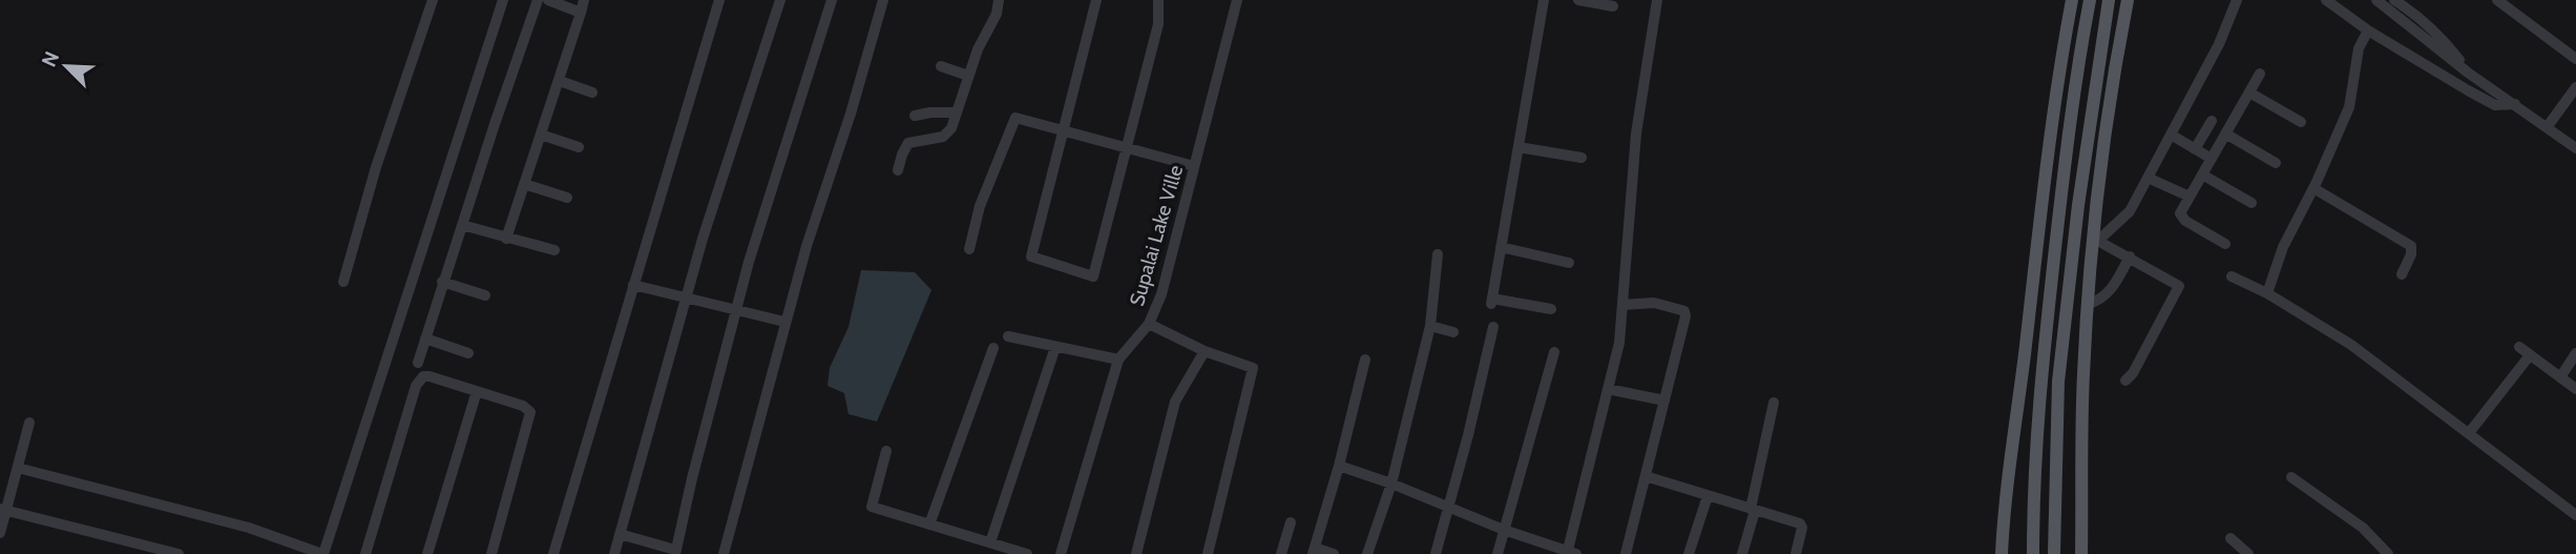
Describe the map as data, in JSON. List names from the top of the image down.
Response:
{
  "streets": {
    "street": ["Supalai Lake Ville"]
  },
  "north": "top left"
}
